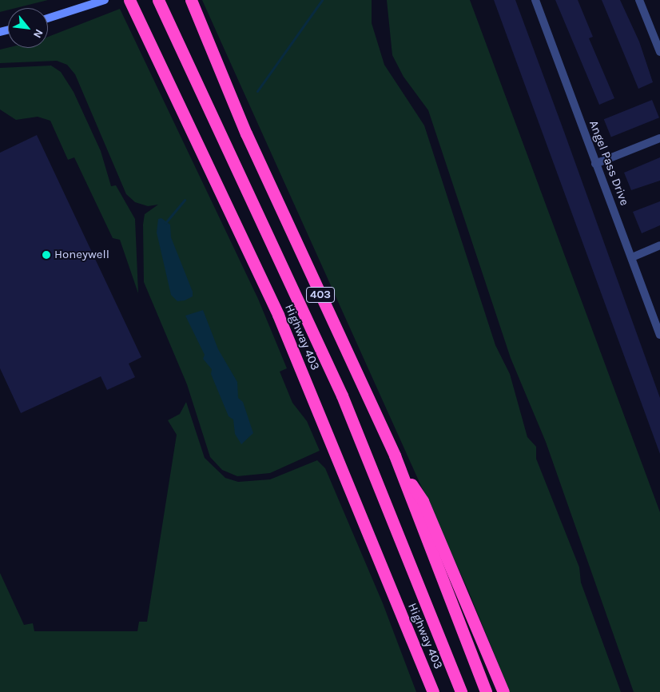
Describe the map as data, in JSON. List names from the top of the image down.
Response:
{
  "streets": {
    "highway": ["403", "Highway 403"],
    "street": ["Angel Pass Drive"]
  },
  "places": ["Honeywell"],
  "north": "bottom right"
}
